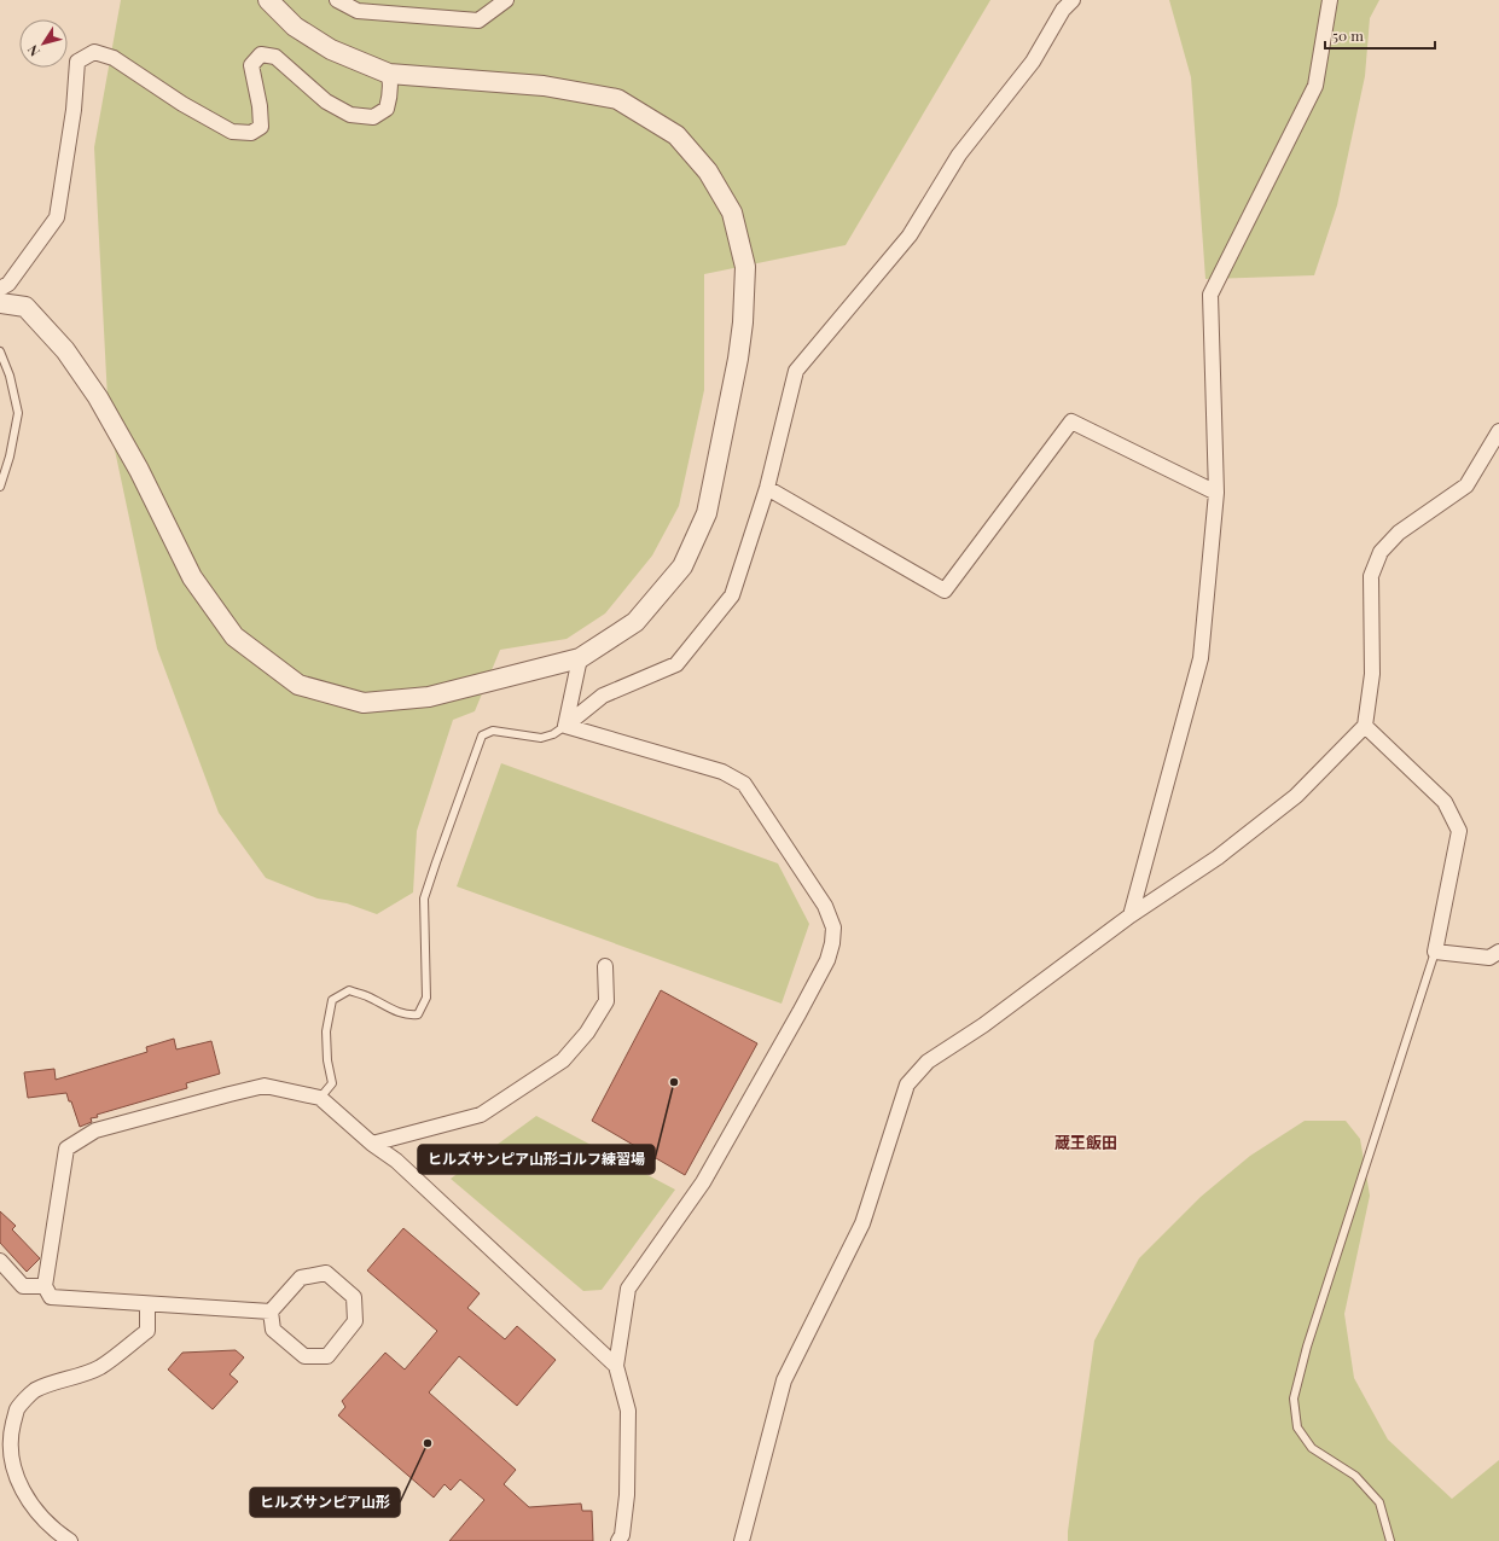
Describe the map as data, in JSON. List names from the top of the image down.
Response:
{
  "districts": ["蔵王飯田"],
  "places": ["ヒルズサンピア山形ゴルフ練習場", "ヒルズサンピア山形"],
  "scale_bar": "50 m",
  "north": "bottom left"
}
